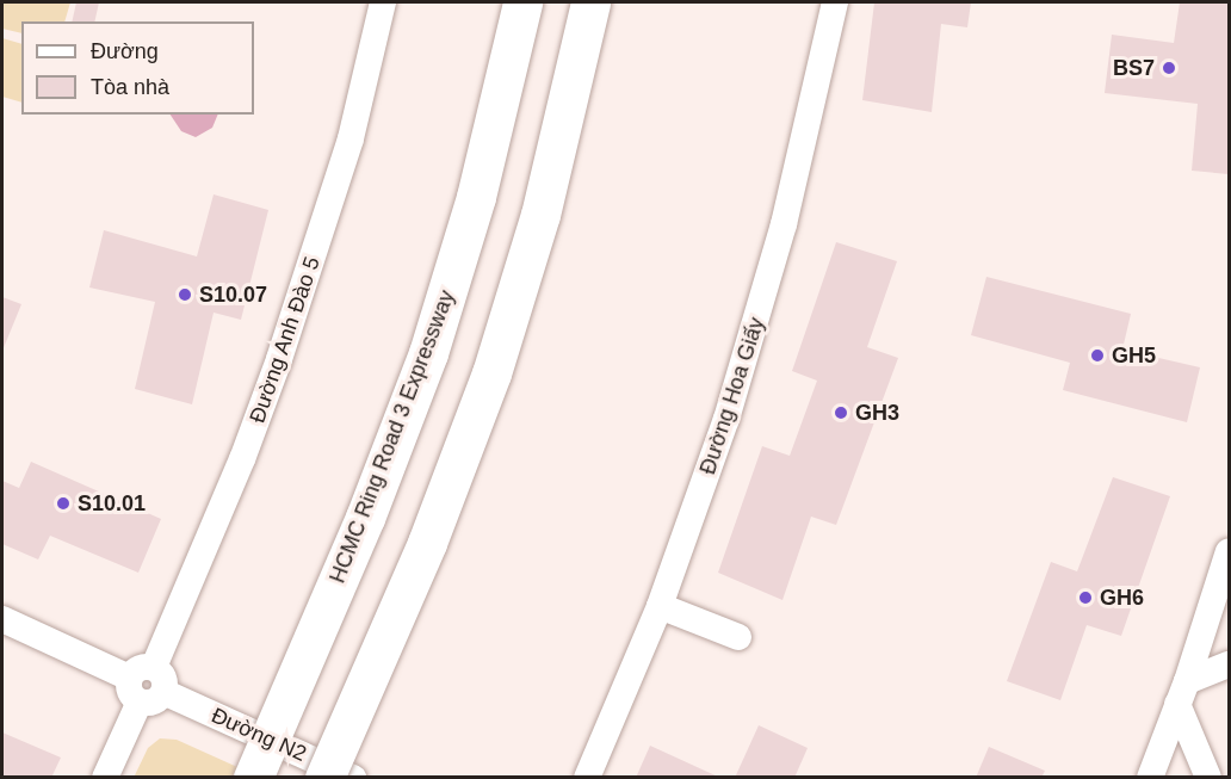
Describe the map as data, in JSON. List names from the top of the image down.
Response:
{
  "streets": {
    "highway": ["HCMC Ring Road 3 Expressway"],
    "street": ["Đường Anh Đào 5", "Đường Hoa Giấy", "Đường N2"]
  },
  "crossings": [
    ["Đường Anh Đào 5", "Đường N2"]
  ],
  "places": [
    "BS7",
    "S10.07",
    "GH5",
    "GH3",
    "S10.01",
    "GH6"
  ],
  "legend": ["Đường", "Tòa nhà"]
}
